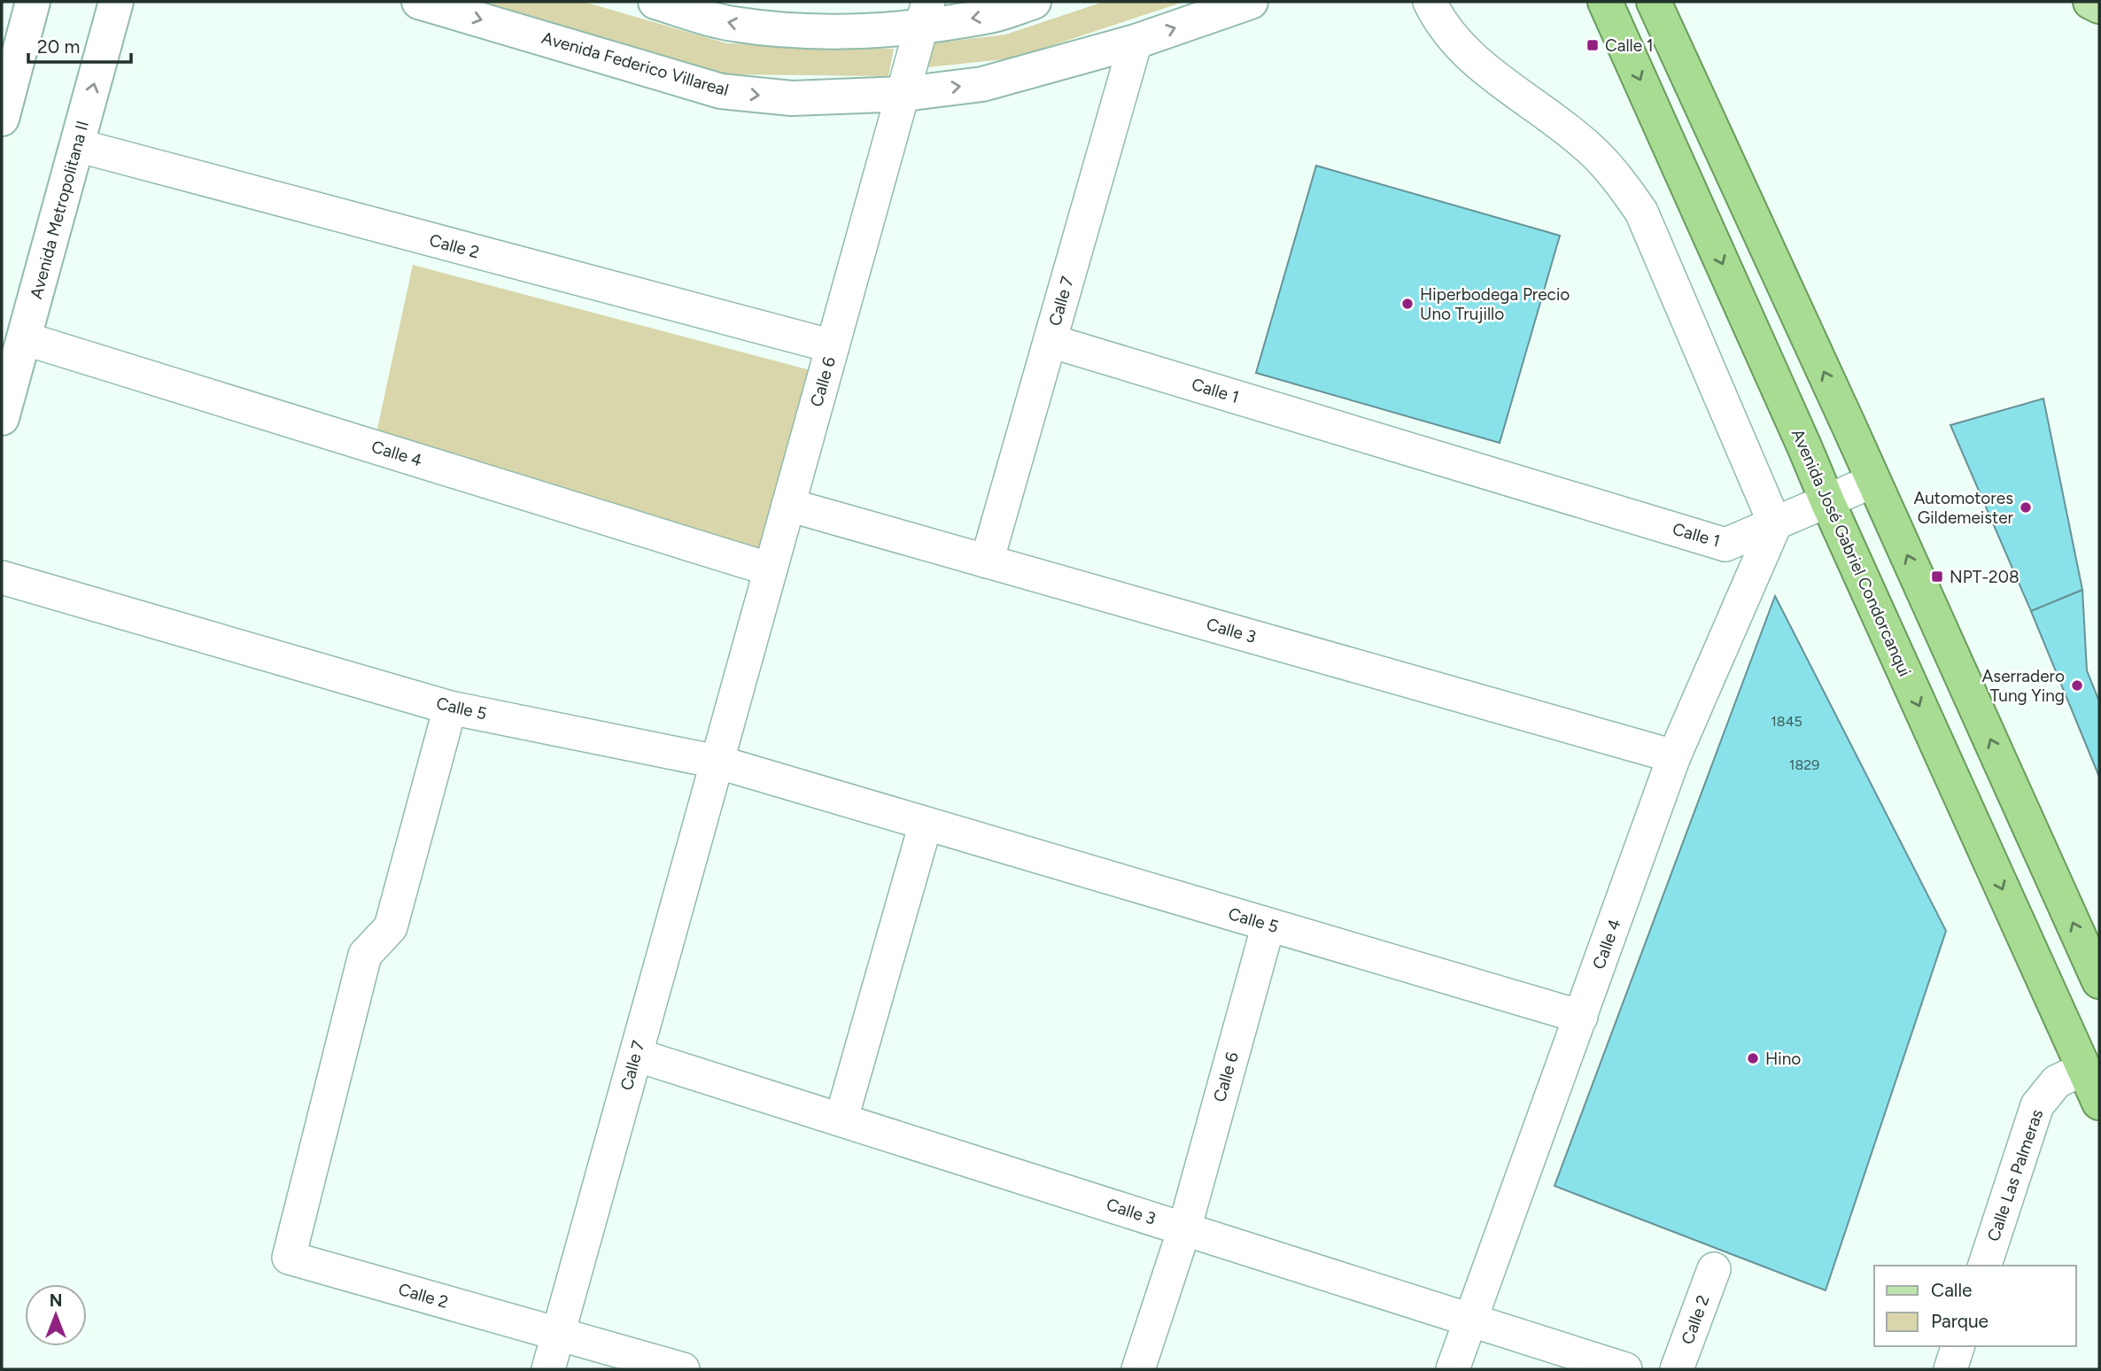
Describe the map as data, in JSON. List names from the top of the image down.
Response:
{
  "streets": {
    "highway": ["Avenida José Gabriel Condorcanqui"],
    "main road": ["Avenida Federico Villareal", "Avenida Metropolitana II"],
    "street": [
      "Calle 2",
      "Calle 7",
      "Calle 6",
      "Calle 1",
      "Calle 4",
      "Calle 3",
      "Calle 5",
      "Calle Las Palmeras"
    ]
  },
  "crossings": [
    ["Avenida Federico Villareal", "Calle 7"],
    ["Avenida Federico Villareal", "Calle 6"],
    ["Avenida Metropolitana II", "Calle 2"],
    ["Avenida Metropolitana II", "Calle 4"],
    ["Calle 2", "Calle 7"],
    ["Calle 2", "Calle 6"],
    ["Calle 2", "Calle 5"],
    ["Calle 7", "Calle 6"],
    ["Calle 7", "Calle 1"],
    ["Calle 7", "Calle 3"],
    ["Calle 7", "Calle 5"],
    ["Calle 6", "Calle 4"],
    ["Calle 6", "Calle 3"],
    ["Calle 6", "Calle 5"],
    ["Calle 1", "Calle 4"],
    ["Calle 1", "Avenida José Gabriel Condorcanqui"],
    ["Calle 4", "Calle 3"],
    ["Calle 4", "Calle 5"],
    ["Avenida José Gabriel Condorcanqui", "Calle Las Palmeras"]
  ],
  "places": {
    "transit": ["Calle 1", "NPT-208"],
    "other": [
      "Hiperbodega Precio Uno Trujillo",
      "Automotores Gildemeister",
      "Aserradero Tung Ying",
      "Hino"
    ]
  },
  "house_numbers": ["1845", "1829"],
  "legend": ["Calle", "Parque"],
  "scale_bar": "20 m",
  "north": "top"
}
